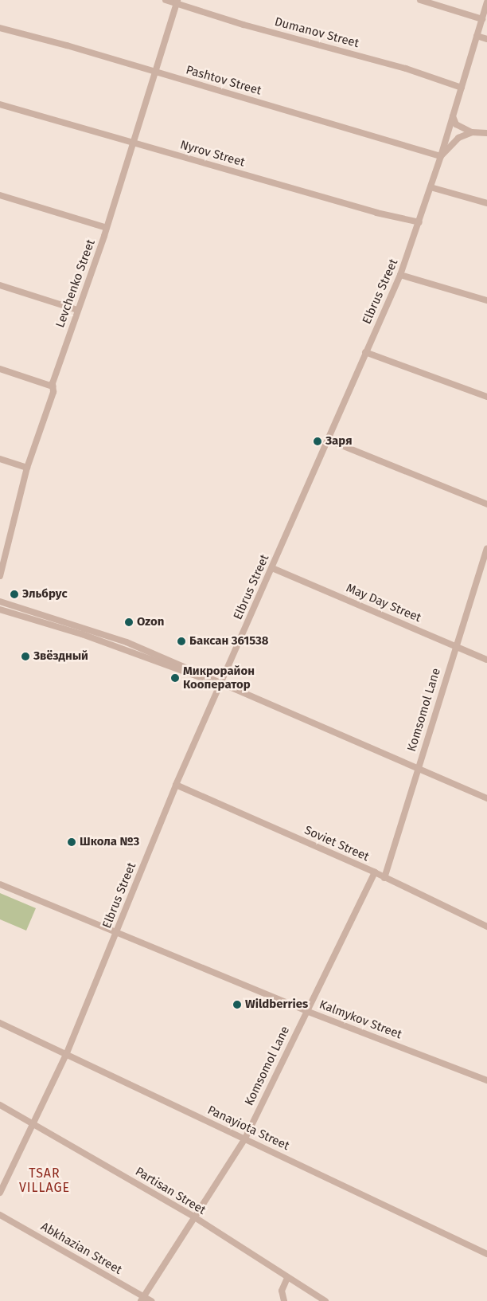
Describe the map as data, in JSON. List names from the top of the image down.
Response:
{
  "streets": {
    "street": [
      "Dumanov Street",
      "Pashtov Street",
      "Nyrov Street",
      "Levchenko Street",
      "Elbrus Street",
      "May Day Street",
      "Komsomol Lane",
      "Soviet Street",
      "Kalmykov Street",
      "Panayiota Street",
      "Partisan Street",
      "Abkhazian Street"
    ]
  },
  "crossings": [
    ["Dumanov Street", "Levchenko Street"],
    ["Dumanov Street", "Elbrus Street"],
    ["Pashtov Street", "Levchenko Street"],
    ["Pashtov Street", "Elbrus Street"],
    ["Nyrov Street", "Levchenko Street"],
    ["Nyrov Street", "Elbrus Street"],
    ["Elbrus Street", "May Day Street"],
    ["Elbrus Street", "Soviet Street"],
    ["Elbrus Street", "Kalmykov Street"],
    ["Elbrus Street", "Panayiota Street"],
    ["Elbrus Street", "Partisan Street"],
    ["May Day Street", "Komsomol Lane"],
    ["Komsomol Lane", "Soviet Street"],
    ["Komsomol Lane", "Kalmykov Street"],
    ["Komsomol Lane", "Panayiota Street"],
    ["Komsomol Lane", "Partisan Street"],
    ["Komsomol Lane", "Abkhazian Street"]
  ],
  "districts": ["TSAR VILLAGE"],
  "places": [
    "Заря",
    "Эльбрус",
    "Ozon",
    "Баксан 361538",
    "Звёздный",
    "Микрорайон Кооператор",
    "Школа №3",
    "Wildberries"
  ]
}
